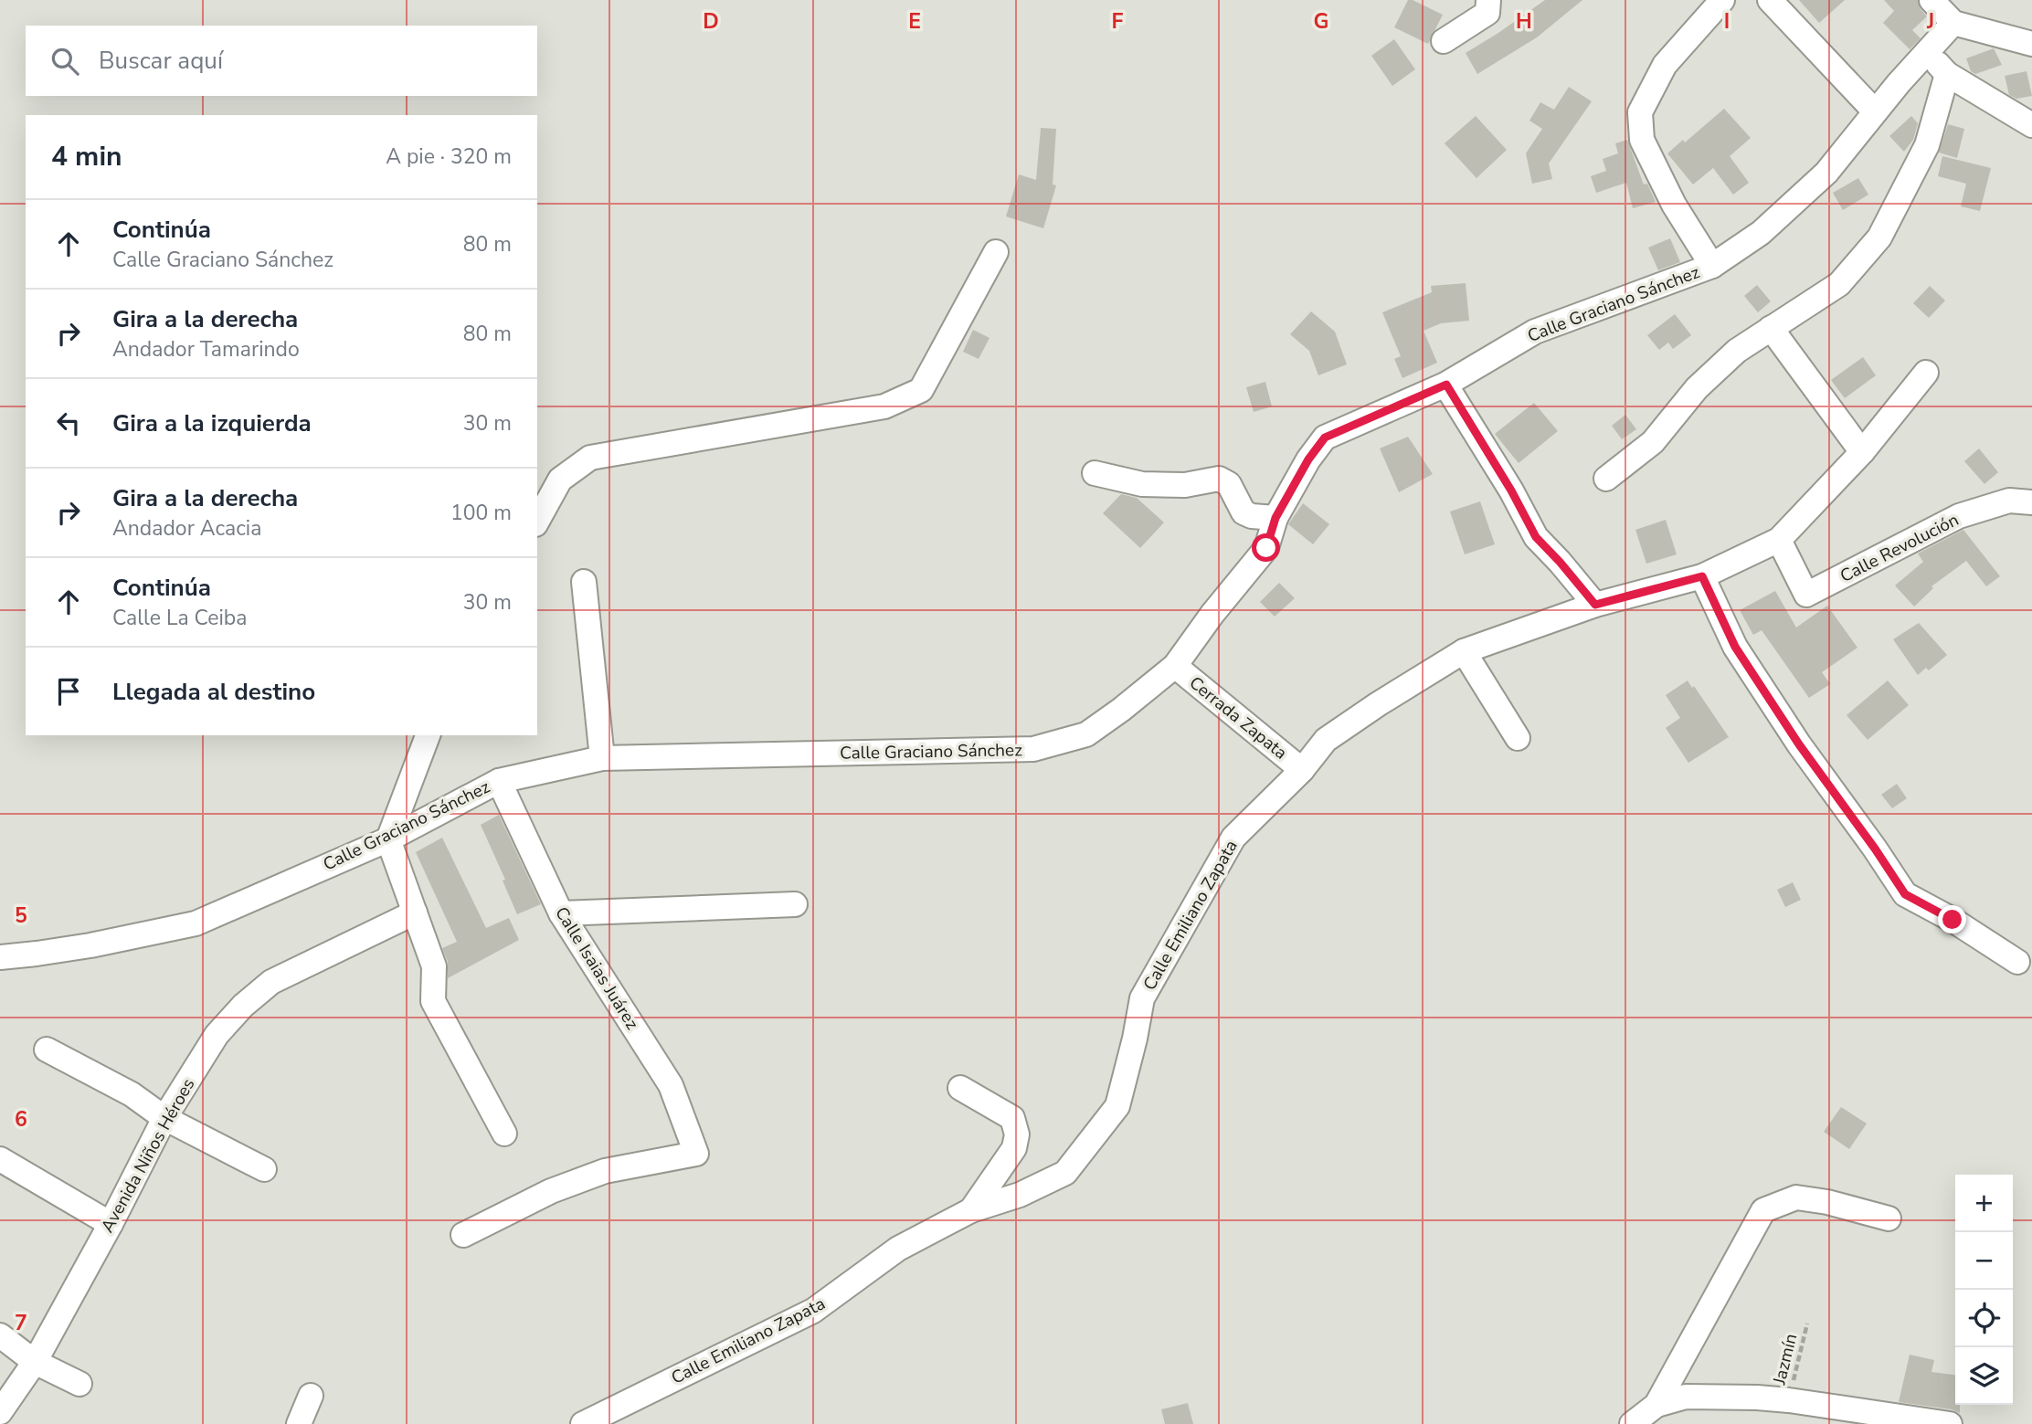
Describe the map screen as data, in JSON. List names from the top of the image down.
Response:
{
  "streets": {
    "street": [
      "Calle Graciano Sánchez",
      "Calle Revolución",
      "Cerrada Zapata",
      "Calle Emiliano Zapata",
      "Calle Isaias Juárez",
      "Avenida Niños Héroes"
    ],
    "path": ["Jazmín"]
  },
  "crossings": [
    ["Calle Graciano Sánchez", "Cerrada Zapata"],
    ["Calle Graciano Sánchez", "Calle Isaias Juárez"],
    ["Calle Revolución", "Calle Emiliano Zapata"],
    ["Cerrada Zapata", "Calle Emiliano Zapata"]
  ],
  "page": {
    "search": "Buscar aquí",
    "heading": ["4 min", "A pie · 320 m"],
    "list": [
      ["Continúa", "Calle Graciano Sánchez", "80 m"],
      ["Gira a la derecha", "Andador Tamarindo", "80 m"],
      ["Gira a la izquierda", "30 m"],
      ["Gira a la derecha", "Andador Acacia", "100 m"],
      ["Continúa", "Calle La Ceiba", "30 m"],
      "Llegada al destino"
    ],
    "map_buttons": ["+", "−"]
  },
  "grid": {
    "columns": [
      "D",
      "E",
      "F",
      "G",
      "H",
      "I",
      "J"
    ],
    "rows": ["5", "6", "7"]
  }
}
